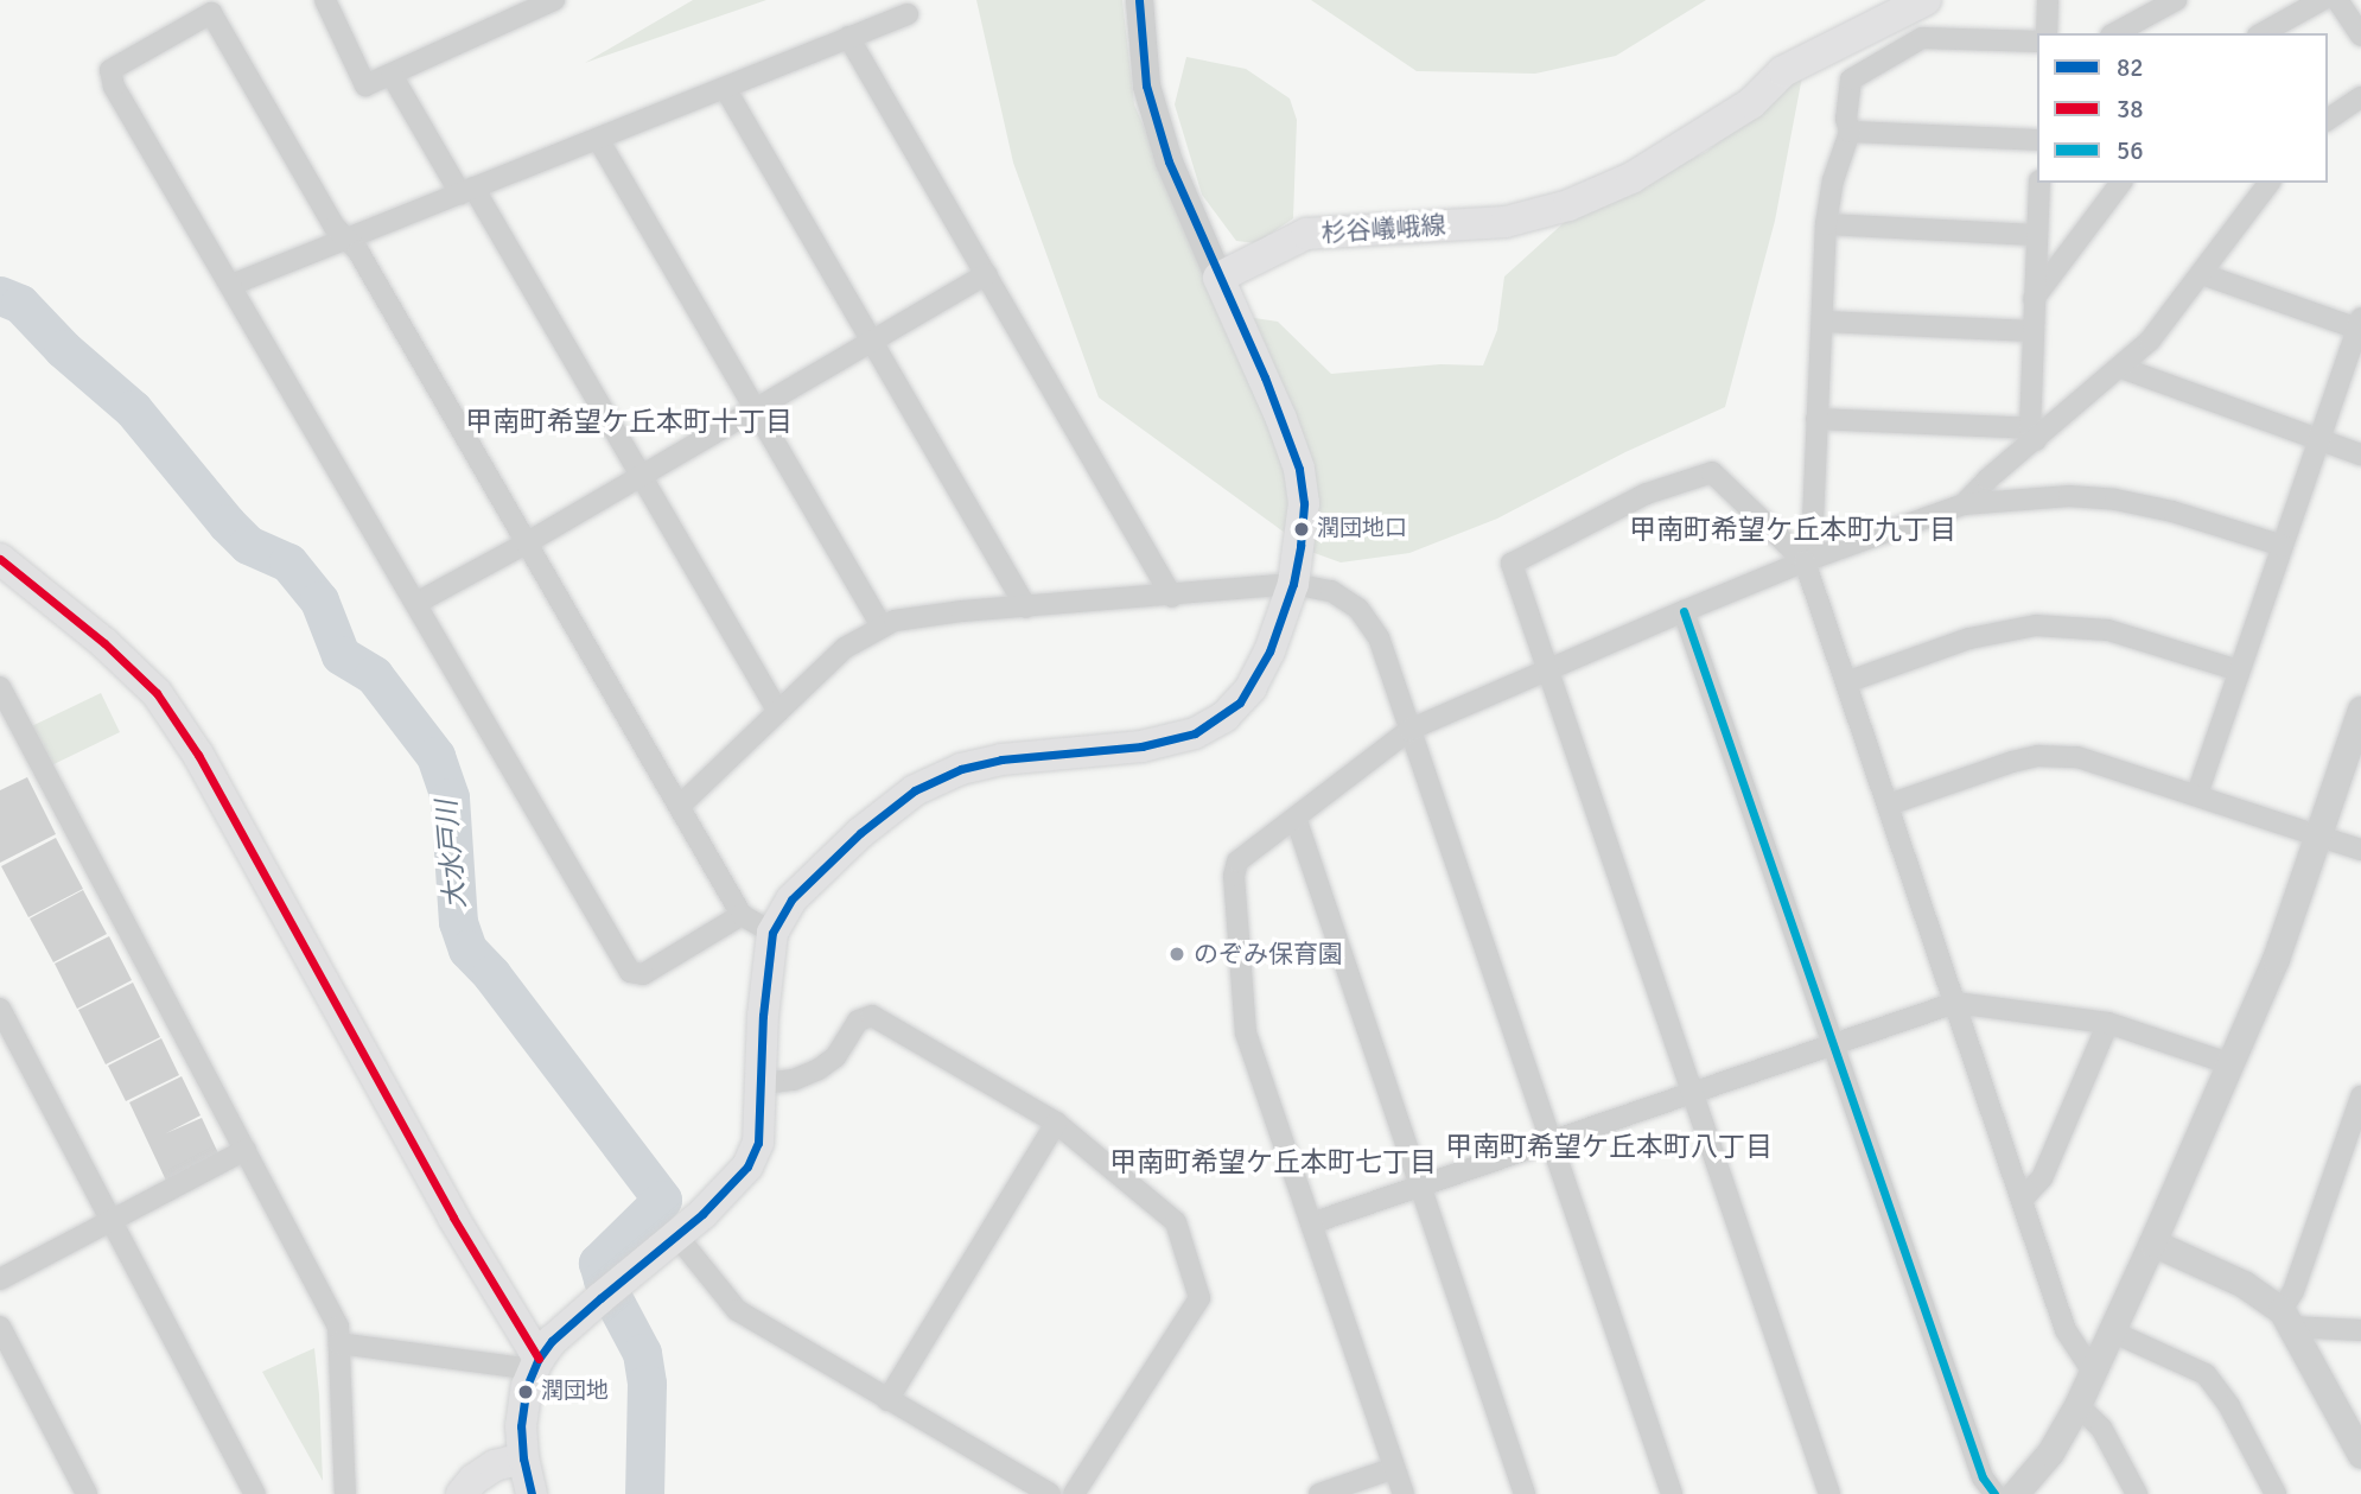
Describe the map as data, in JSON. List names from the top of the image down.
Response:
{
  "streets": {
    "main road": ["杉谷嶬峨線"]
  },
  "districts": [
    "甲南町希望ケ丘本町十丁目",
    "甲南町希望ケ丘本町九丁目",
    "甲南町希望ケ丘本町八丁目",
    "甲南町希望ケ丘本町七丁目"
  ],
  "water": ["大水戸川"],
  "places": ["潤団地口", "のぞみ保育園", "潤団地"],
  "lines": ["transit line 82", "transit line 38", "transit line 56"],
  "legend": ["82", "38", "56"]
}
